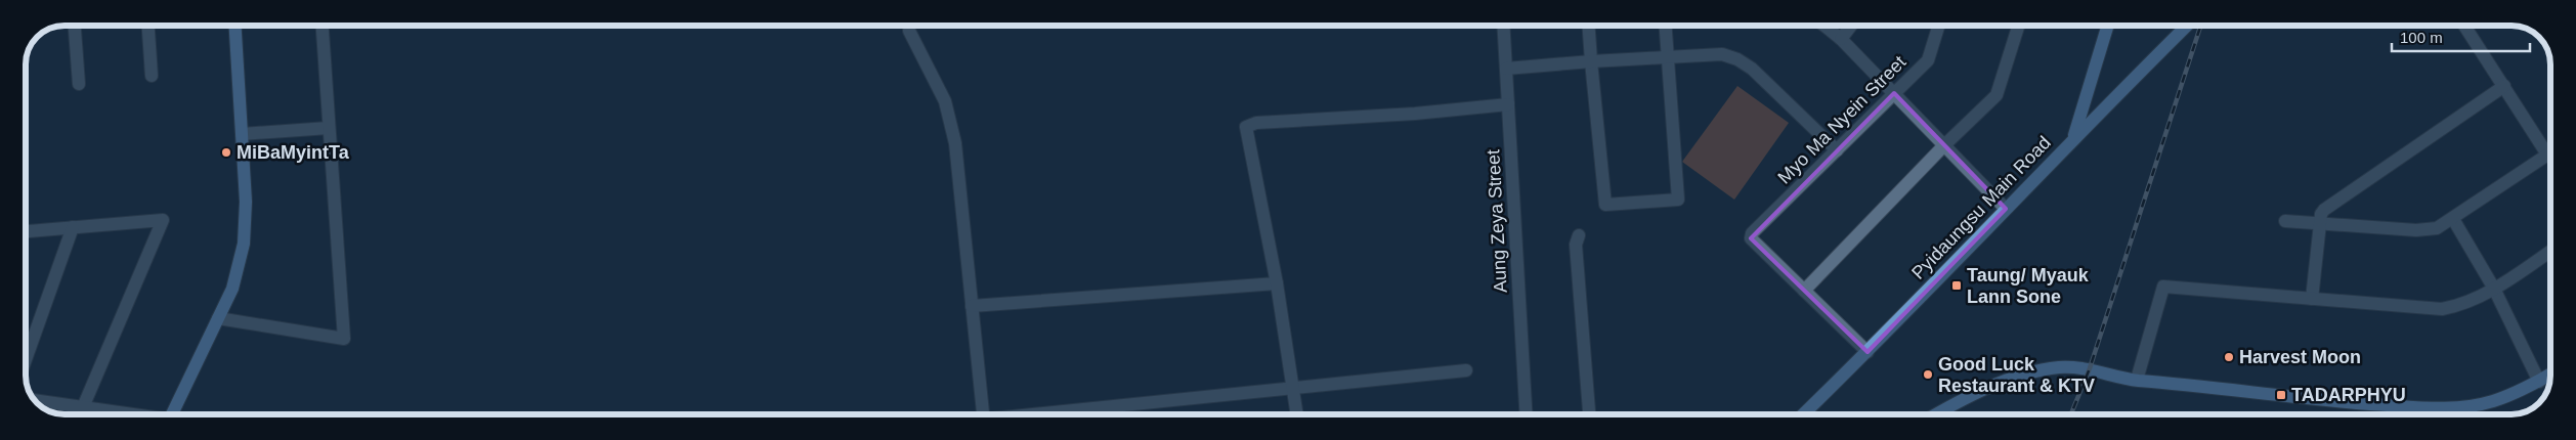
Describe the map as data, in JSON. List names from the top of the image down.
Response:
{
  "streets": {
    "main road": ["Pyidaungsu Main Road"],
    "street": ["Myo Ma Nyein Street", "Aung Zeya Street"]
  },
  "places": {
    "other": ["MiBaMyintTa", "Harvest Moon", "Good Luck Restaurant & KTV"],
    "transit": ["Taung/ Myauk Lann Sone", "TADARPHYU"]
  },
  "scale_bar": "100 m"
}
